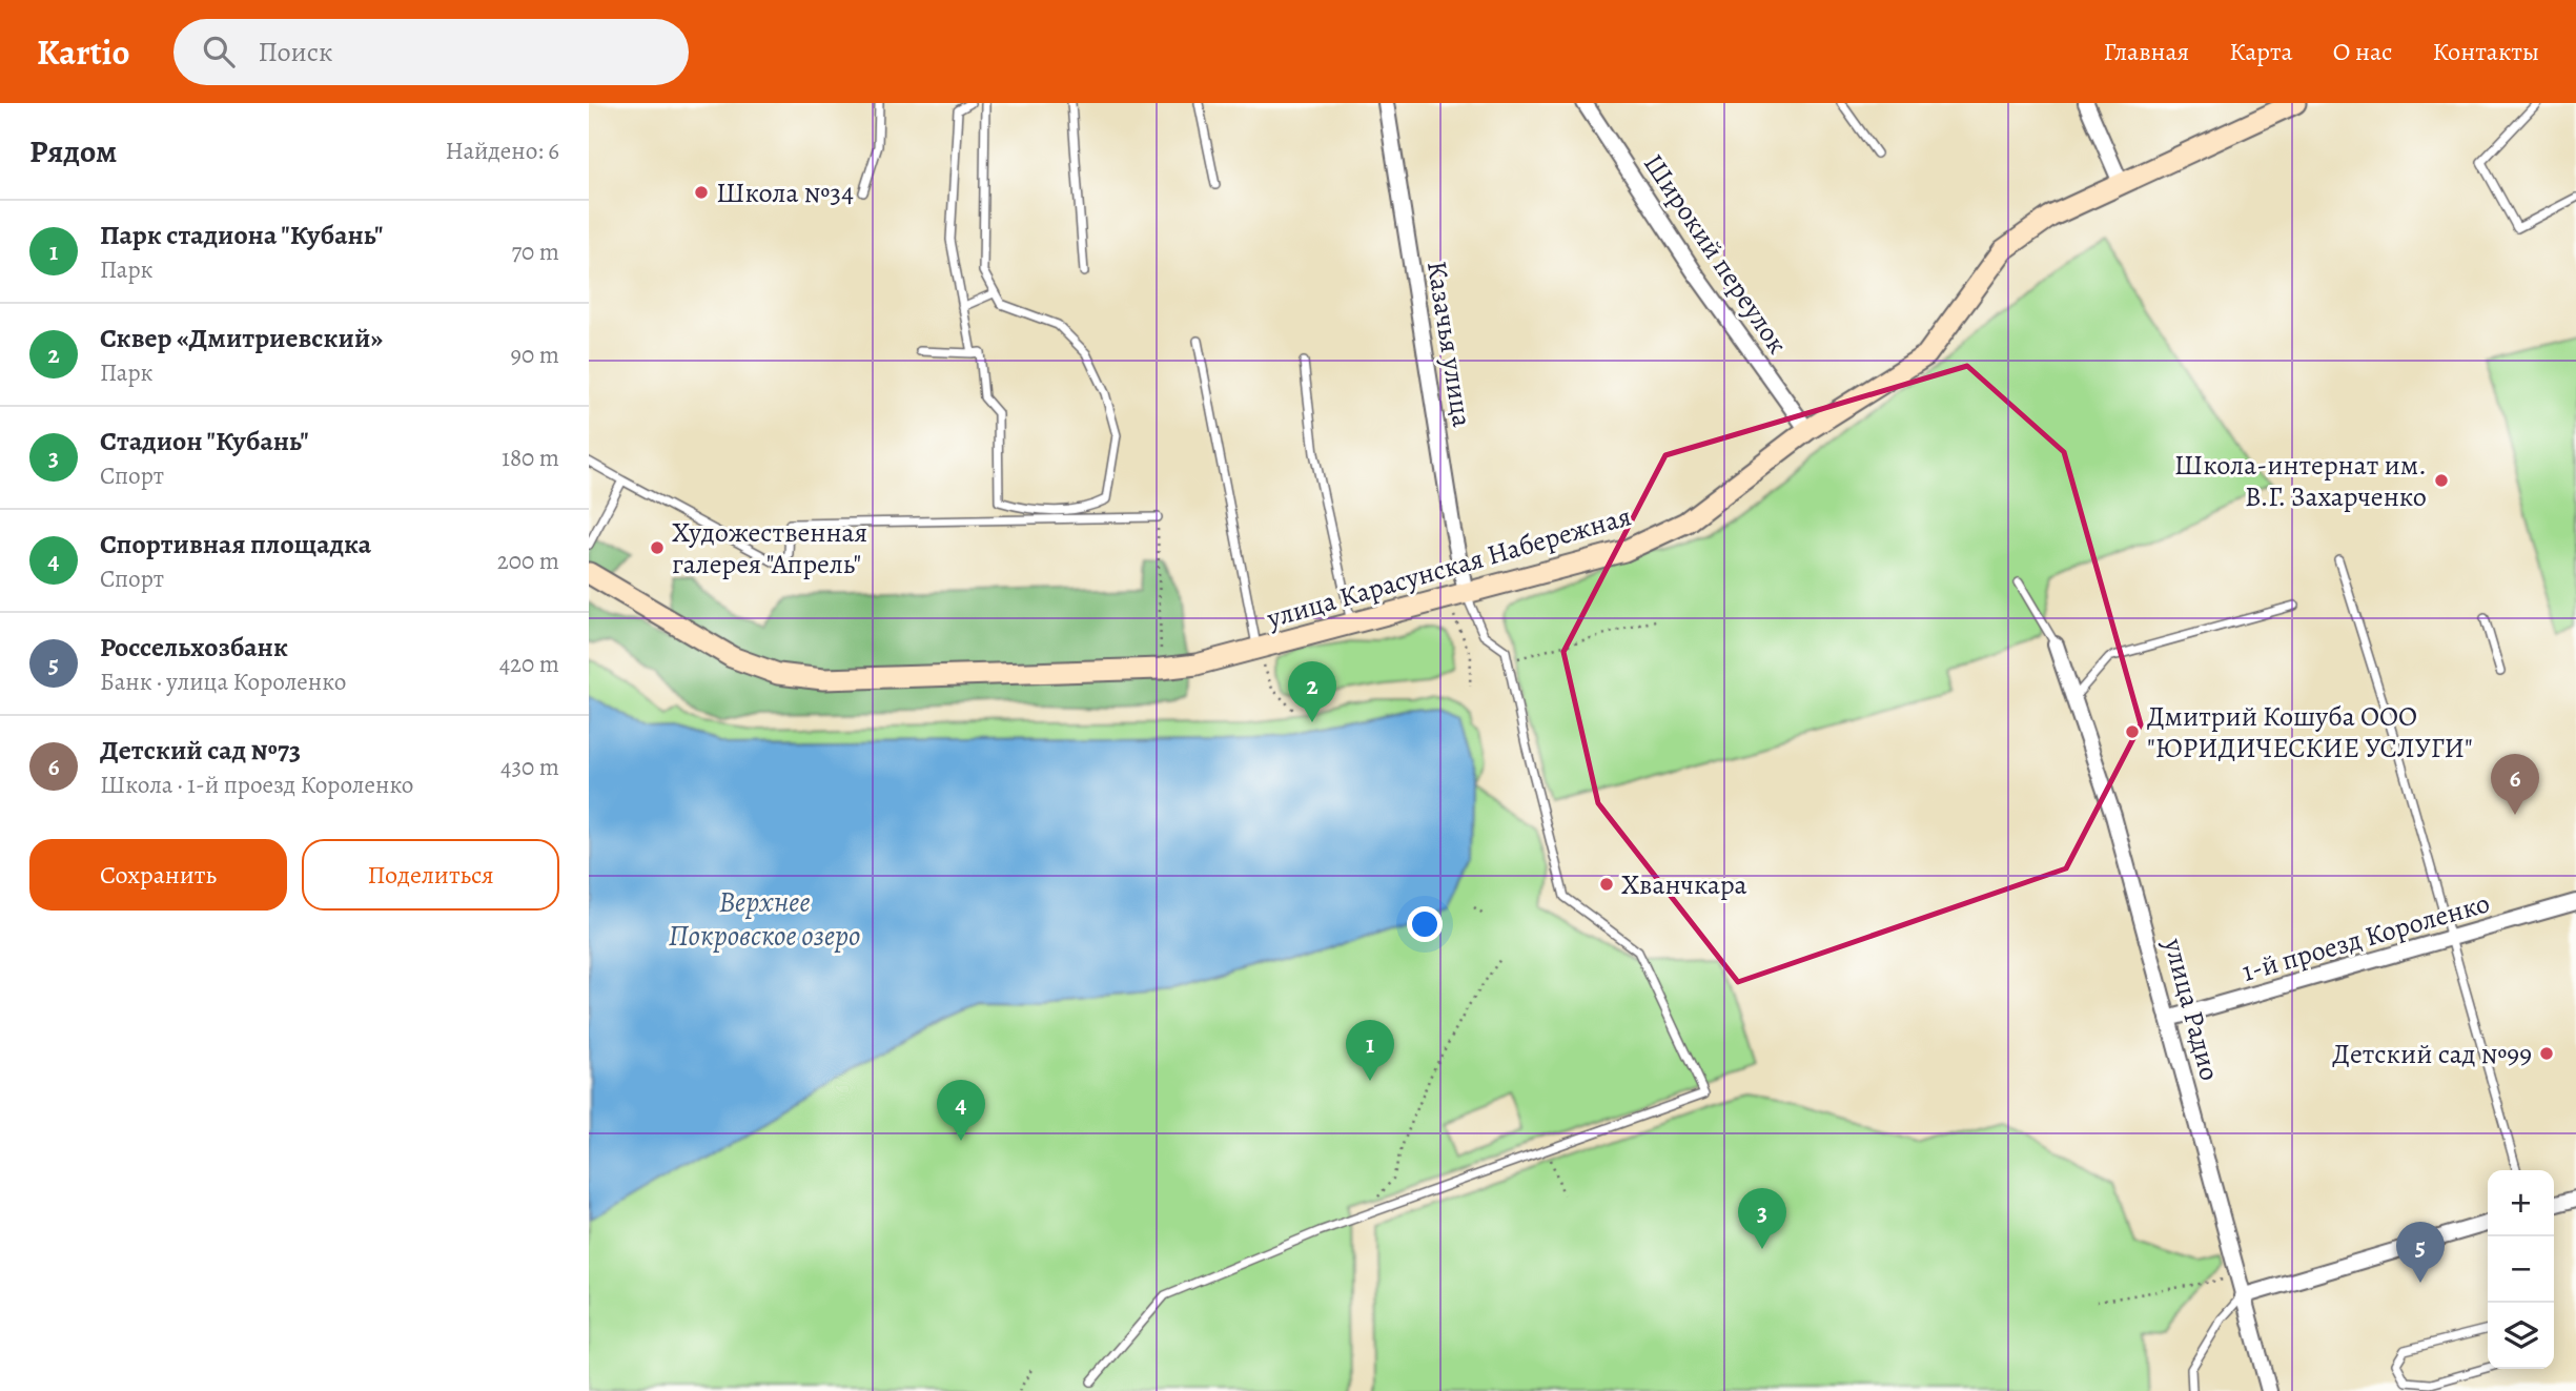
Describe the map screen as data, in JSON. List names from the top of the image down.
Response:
{
  "streets": {
    "street": [
      "Широкий переулок",
      "Казачья улица",
      "улица Карасунская Набережная",
      "1-й проезд Короленко",
      "улица Радио"
    ]
  },
  "crossings": [
    ["Широкий переулок", "улица Карасунская Набережная"],
    ["Казачья улица", "улица Карасунская Набережная"],
    ["1-й проезд Короленко", "улица Радио"]
  ],
  "water": ["Верхнее Покровское озеро"],
  "places": [
    "Школа №34",
    "Школа-интернат им. В.Г. Захарченко",
    "Художественная галерея \"Апрель\"",
    "Дмитрий Кошуба ООО \"ЮРИДИЧЕСКИЕ УСЛУГИ\"",
    "Хванчкара",
    "Детский сад №99"
  ],
  "page": {
    "header": "Kartio",
    "search": "Поиск",
    "nav": [
      "Главная",
      "Карта",
      "О нас",
      "Контакты"
    ],
    "heading": ["Рядом", "Найдено: 6"],
    "list": [
      {
        "mark": "1",
        "name": "Парк стадиона \"Кубань\"",
        "note": "Парк",
        "value": "70 m"
      },
      {
        "mark": "2",
        "name": "Сквер «Дмитриевский»",
        "note": "Парк",
        "value": "90 m"
      },
      {
        "mark": "3",
        "name": "Стадион \"Кубань\"",
        "note": "Спорт",
        "value": "180 m"
      },
      {
        "mark": "4",
        "name": "Спортивная площадка",
        "note": "Спорт",
        "value": "200 m"
      },
      {
        "mark": "5",
        "name": "Россельхозбанк",
        "note": "Банк · улица Короленко",
        "value": "420 m"
      },
      {
        "mark": "6",
        "name": "Детский сад №73",
        "note": "Школа · 1-й проезд Короленко",
        "value": "430 m"
      }
    ],
    "pins": [
      "2",
      "6",
      "1",
      "4",
      "3",
      "5"
    ],
    "buttons": ["Сохранить", "Поделиться"],
    "map_buttons": ["+", "−"]
  }
}
